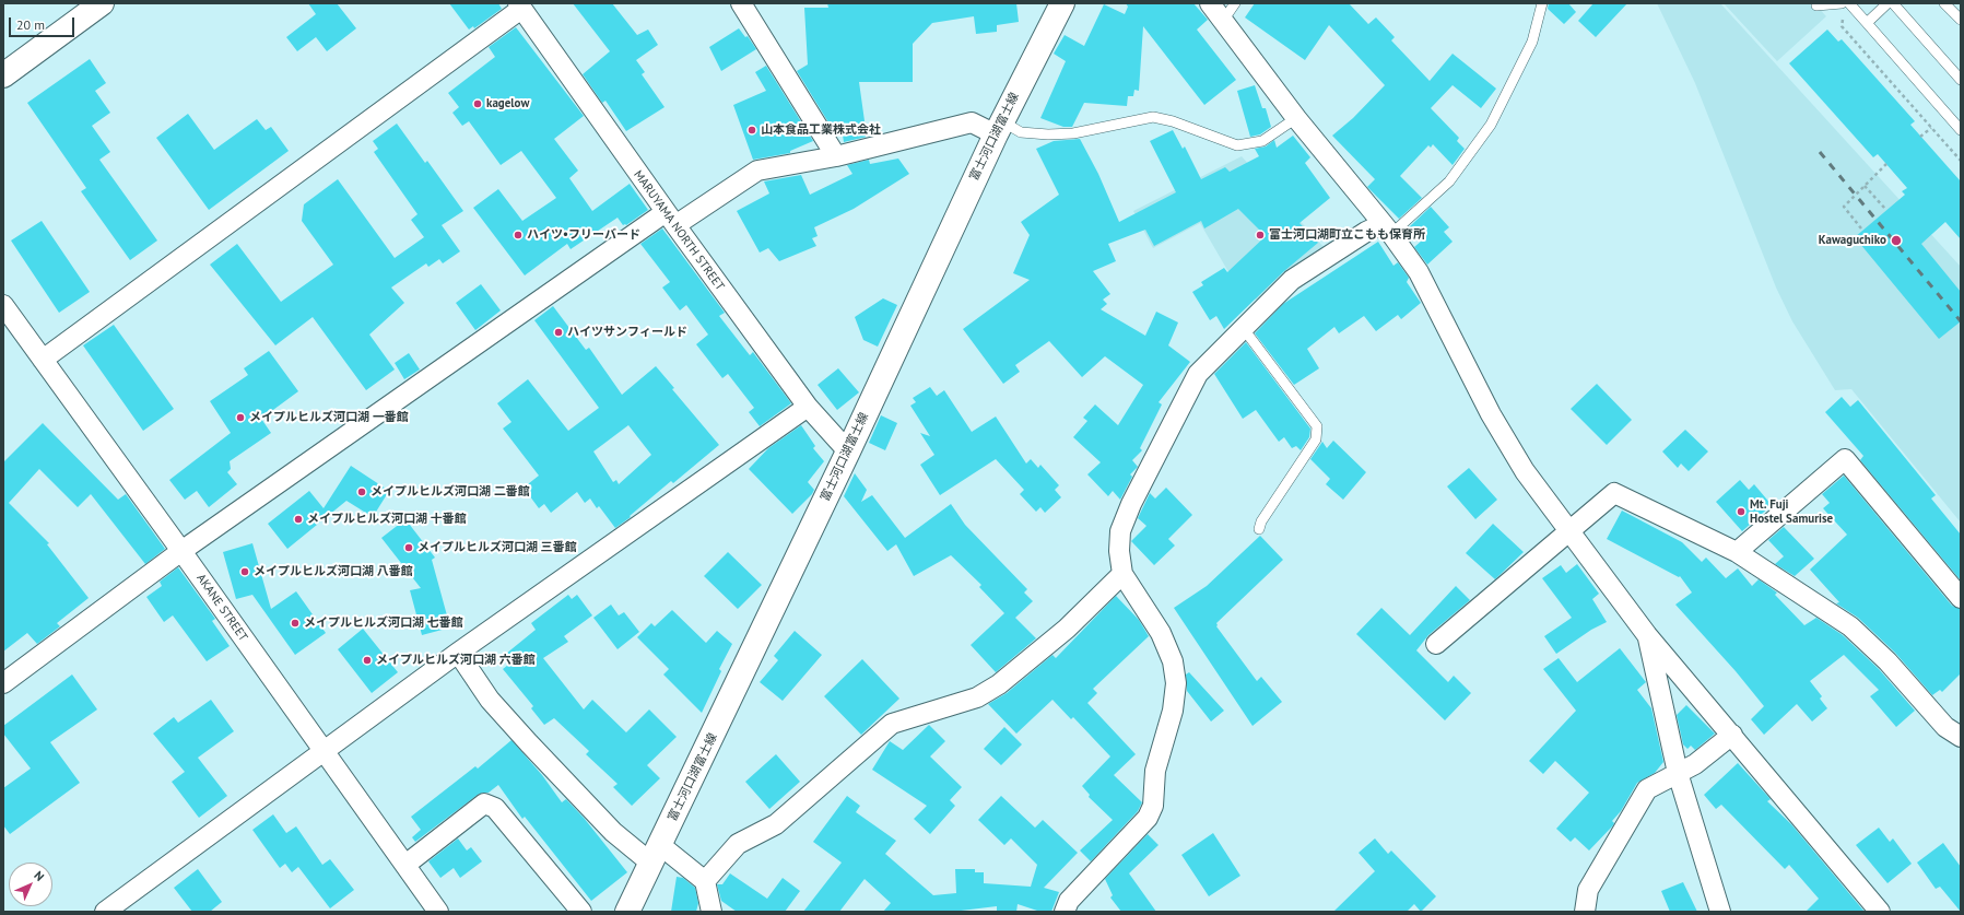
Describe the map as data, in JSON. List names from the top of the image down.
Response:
{
  "streets": {
    "main road": ["富士河口湖富士線"],
    "street": ["MARUYAMA NORTH STREET", "AKANE STREET"]
  },
  "crossings": [
    ["富士河口湖富士線", "MARUYAMA NORTH STREET"]
  ],
  "places": [
    "kagelow",
    "山本食品工業株式会社",
    "ハイツ•フリーバード",
    "富士河口湖町立こもも保育所",
    "Kawaguchiko",
    "ハイツサンフィールド",
    "メイプルヒルズ河口湖 一番館",
    "メイプルヒルズ河口湖 二番館",
    "Mt. Fuji Hostel Samurise",
    "メイプルヒルズ河口湖 十番館",
    "メイプルヒルズ河口湖 三番館",
    "メイプルヒルズ河口湖 八番館",
    "メイプルヒルズ河口湖 七番館",
    "メイプルヒルズ河口湖 六番館"
  ],
  "scale_bar": "20 m",
  "north": "top right"
}
